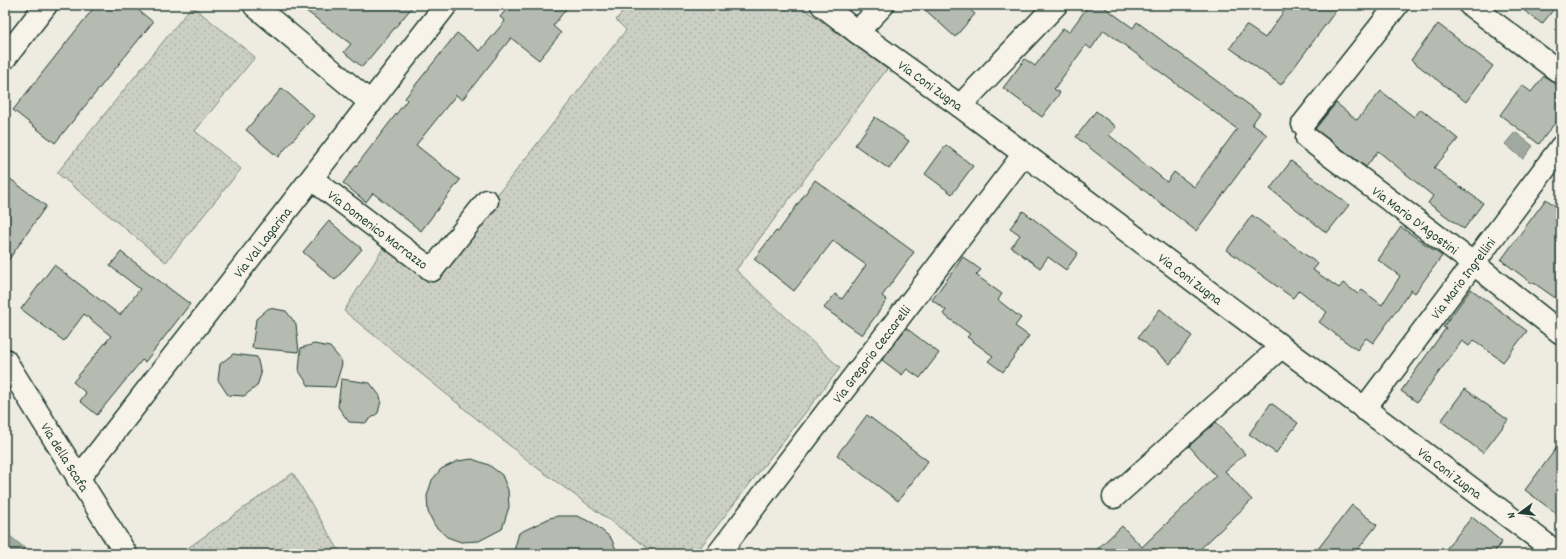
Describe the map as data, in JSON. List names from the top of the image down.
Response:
{
  "streets": {
    "street": [
      "Via Coni Zugna",
      "Via Mario D'Agostini",
      "Via Domenico Marrazzo",
      "Via Val Lagarina",
      "Via Mario Ingrellini",
      "Via Gregorio Ceccarelli",
      "Via della Scafa"
    ]
  },
  "crossings": [
    ["Via Coni Zugna", "Via Mario Ingrellini"],
    ["Via Coni Zugna", "Via Gregorio Ceccarelli"],
    ["Via Mario D'Agostini", "Via Mario Ingrellini"],
    ["Via Domenico Marrazzo", "Via Val Lagarina"],
    ["Via Val Lagarina", "Via della Scafa"]
  ],
  "north": "left"
}
